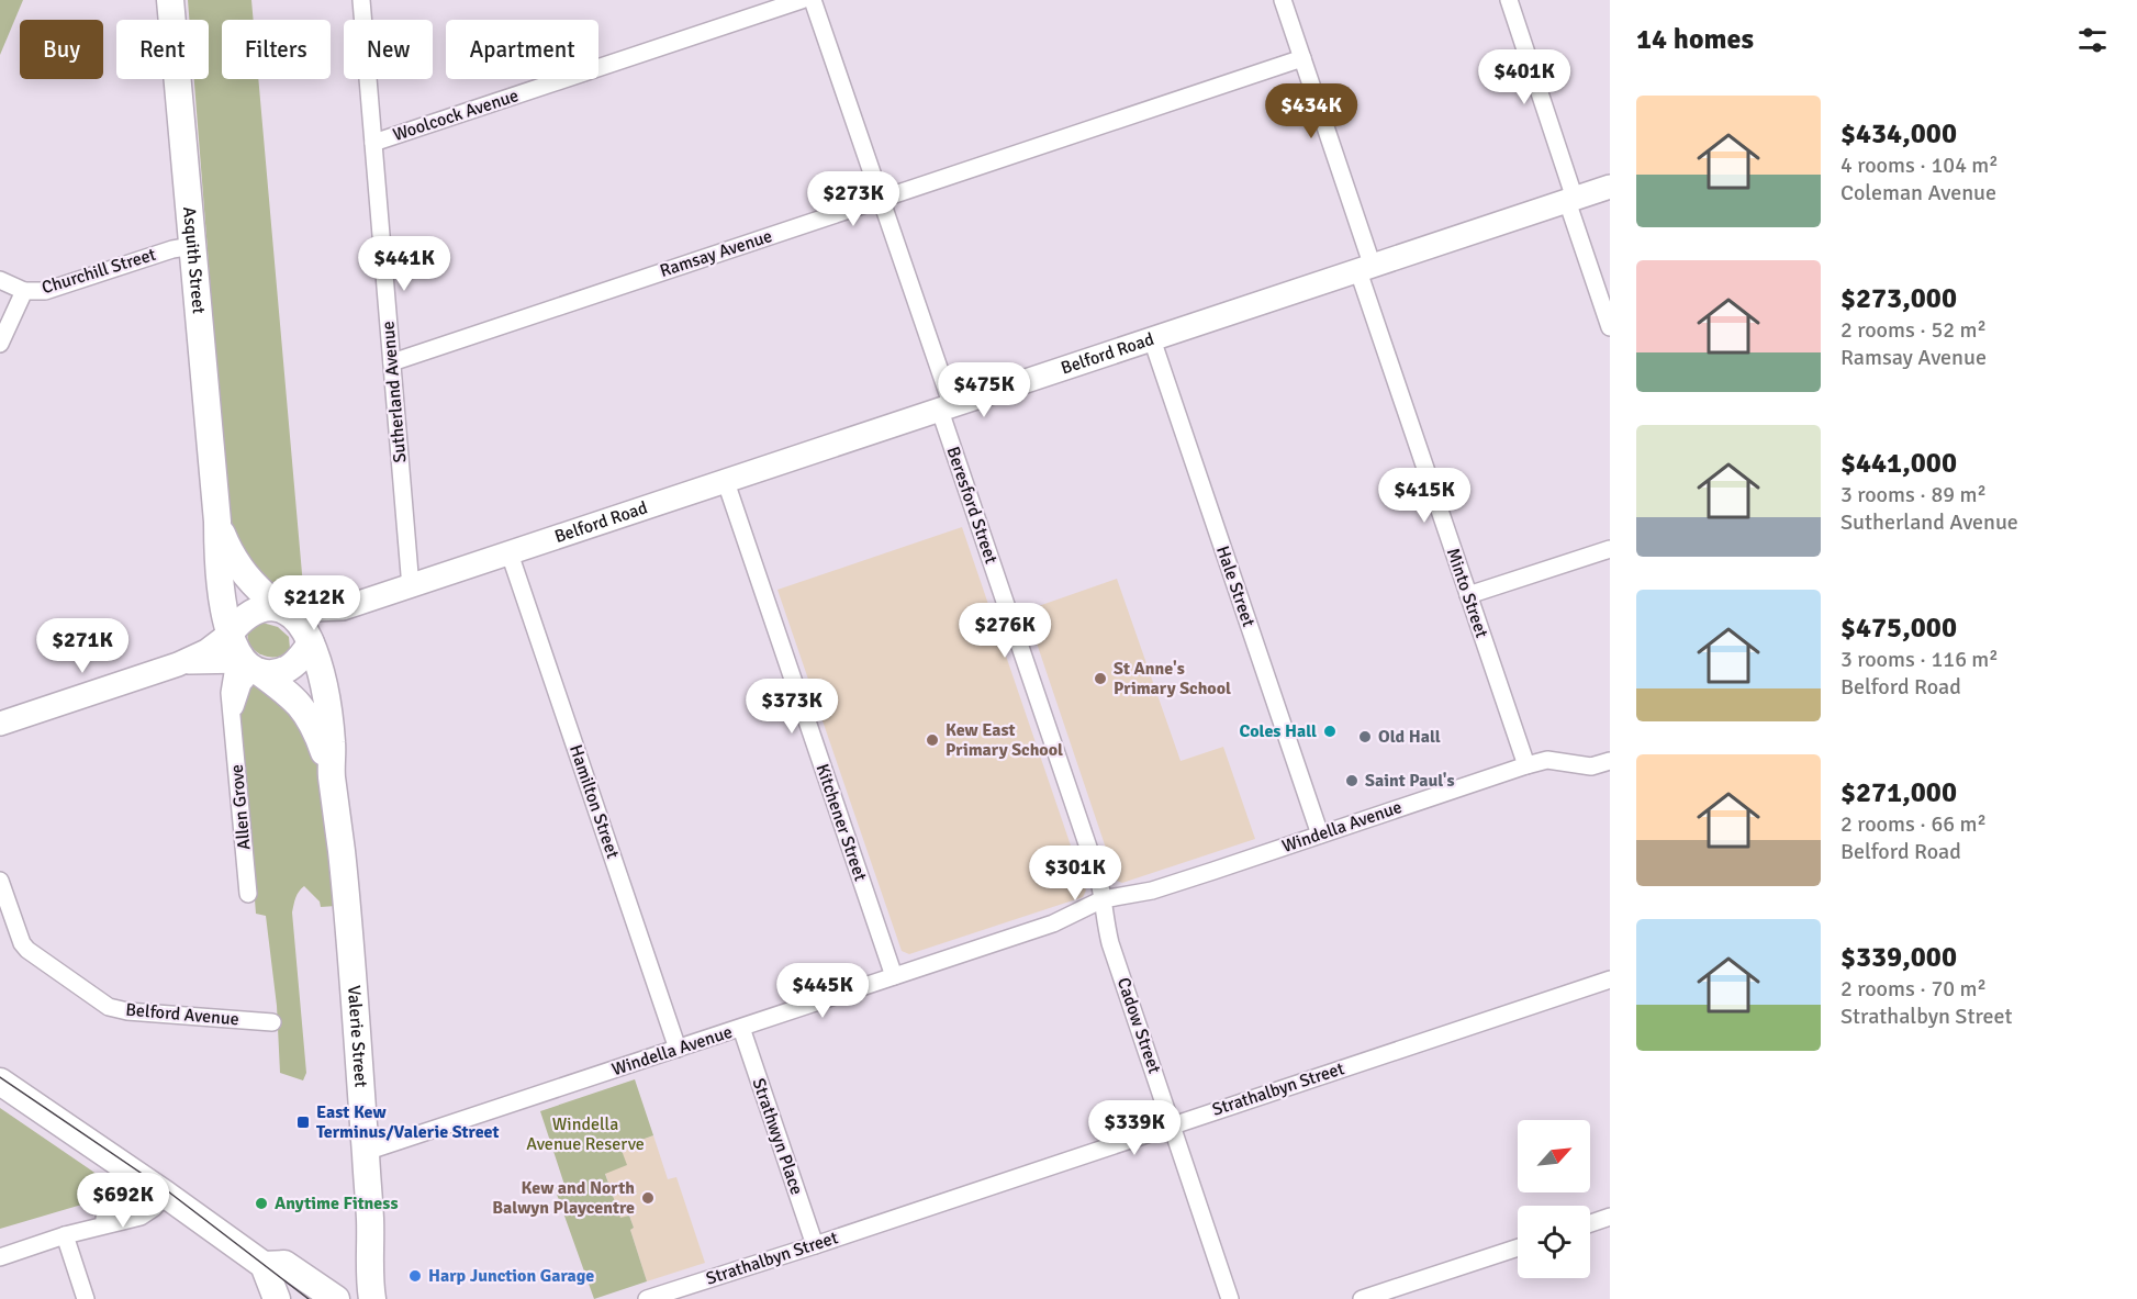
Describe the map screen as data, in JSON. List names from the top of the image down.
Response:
{
  "streets": {
    "main road": ["Asquith Street", "Valerie Street"],
    "street": [
      "Woolcock Avenue",
      "Ramsay Avenue",
      "Churchill Street",
      "Belford Road",
      "Sutherland Avenue",
      "Beresford Street",
      "Hale Street",
      "Minto Street",
      "Hamilton Street",
      "Allen Grove",
      "Kitchener Street",
      "Windella Avenue",
      "Belford Avenue",
      "Cadow Street",
      "Strathalbyn Street",
      "Strathwyn Place"
    ]
  },
  "crossings": [
    ["Woolcock Avenue", "Sutherland Avenue"],
    ["Ramsay Avenue", "Sutherland Avenue"],
    ["Ramsay Avenue", "Beresford Street"],
    ["Ramsay Avenue", "Minto Street"],
    ["Asquith Street", "Churchill Street"],
    ["Asquith Street", "Belford Road"],
    ["Asquith Street", "Allen Grove"],
    ["Asquith Street", "Valerie Street"],
    ["Belford Road", "Sutherland Avenue"],
    ["Belford Road", "Beresford Street"],
    ["Belford Road", "Hale Street"],
    ["Belford Road", "Minto Street"],
    ["Belford Road", "Hamilton Street"],
    ["Belford Road", "Allen Grove"],
    ["Belford Road", "Kitchener Street"],
    ["Belford Road", "Valerie Street"],
    ["Beresford Street", "Windella Avenue"],
    ["Beresford Street", "Cadow Street"],
    ["Hale Street", "Windella Avenue"],
    ["Minto Street", "Windella Avenue"],
    ["Hamilton Street", "Windella Avenue"],
    ["Allen Grove", "Valerie Street"],
    ["Kitchener Street", "Windella Avenue"],
    ["Windella Avenue", "Cadow Street"],
    ["Windella Avenue", "Valerie Street"],
    ["Windella Avenue", "Strathwyn Place"],
    ["Cadow Street", "Strathalbyn Street"],
    ["Strathalbyn Street", "Strathwyn Place"]
  ],
  "parks": ["Windella Avenue Reserve"],
  "places": {
    "other": [
      "St Anne's Primary School",
      "Coles Hall",
      "Old Hall",
      "Kew East Primary School",
      "Saint Paul's",
      "Kew and North Balwyn Playcentre",
      "Anytime Fitness",
      "Harp Junction Garage"
    ],
    "transit": ["East Kew Terminus/Valerie Street"]
  },
  "north": "top right",
  "page": {
    "heading": "14 homes",
    "chip": [
      "Buy",
      "Rent",
      "Filters",
      "New",
      "Apartment"
    ],
    "price": [
      "$401K",
      "$434K",
      "$273K",
      "$441K",
      "$475K",
      "$415K",
      "$212K",
      "$276K",
      "$271K",
      "$373K",
      "$301K",
      "$445K",
      "$339K",
      "$692K"
    ],
    "list": [
      {
        "name": "$434,000",
        "note": "4 rooms · 104 m² · Coleman Avenue"
      },
      {
        "name": "$273,000",
        "note": "2 rooms · 52 m² · Ramsay Avenue"
      },
      {
        "name": "$441,000",
        "note": "3 rooms · 89 m² · Sutherland Avenue"
      },
      {
        "name": "$475,000",
        "note": "3 rooms · 116 m² · Belford Road"
      },
      {
        "name": "$271,000",
        "note": "2 rooms · 66 m² · Belford Road"
      },
      {
        "name": "$339,000",
        "note": "2 rooms · 70 m² · Strathalbyn Street"
      }
    ]
  }
}
